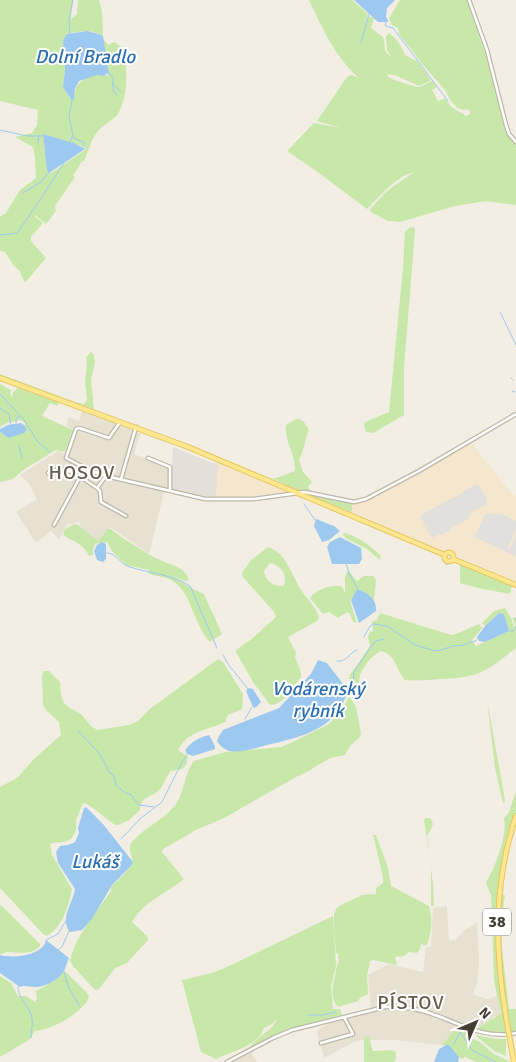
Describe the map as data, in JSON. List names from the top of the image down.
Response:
{
  "streets": {
    "main road": ["38"]
  },
  "districts": ["HOSOV", "PÍSTOV"],
  "water": ["Dolní Bradlo", "Vodárenský rybník", "Lukáš"],
  "north": "top right"
}
